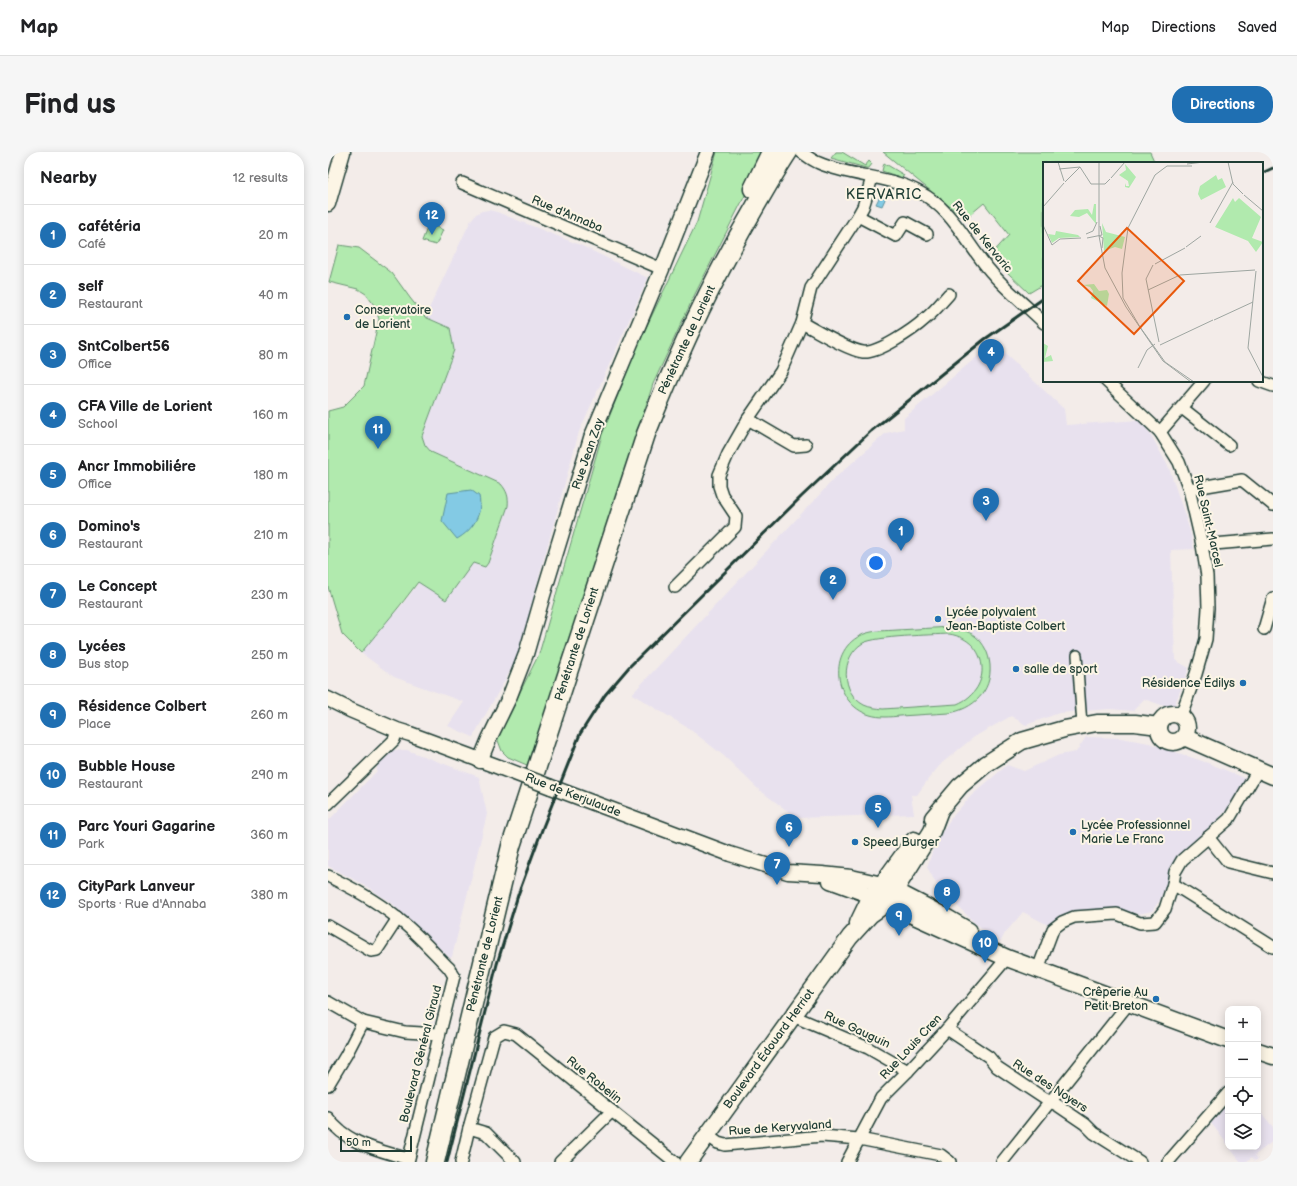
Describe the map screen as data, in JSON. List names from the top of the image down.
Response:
{
  "streets": {
    "main road": ["Pénétrante de Lorient", "Rue de Kerjulaude", "Boulevard Édouard Herriot"],
    "street": [
      "Rue d'Annaba",
      "Rue de Kervaric",
      "Rue Jean Zay",
      "Rue Saint-Marcel",
      "Rue Gauguin",
      "Rue Louis Cren",
      "Boulevard Général Giraud",
      "Rue Robelin",
      "Rue des Noyers",
      "Rue de Keryvaland"
    ]
  },
  "crossings": [
    ["Rue d'Annaba", "Rue Jean Zay"],
    ["Rue Jean Zay", "Rue de Kerjulaude"],
    ["Rue Saint-Marcel", "Boulevard Édouard Herriot"],
    ["Rue de Kerjulaude", "Rue Louis Cren"],
    ["Rue de Kerjulaude", "Boulevard Édouard Herriot"],
    ["Rue Gauguin", "Rue Louis Cren"],
    ["Rue Gauguin", "Boulevard Édouard Herriot"],
    ["Rue Louis Cren", "Rue des Noyers"],
    ["Rue Louis Cren", "Rue de Keryvaland"],
    ["Boulevard Édouard Herriot", "Rue de Keryvaland"]
  ],
  "districts": ["KERVARIC"],
  "places": [
    "Conservatoire de Lorient",
    "Lycée polyvalent Jean-Baptiste Colbert",
    "salle de sport",
    "Résidence Édilys",
    "Lycée Professionnel Marie Le Franc",
    "Speed Burger",
    "Crêperie Au Petit Breton"
  ],
  "scale_bar": "50 m",
  "page": {
    "header": "Map",
    "nav": ["Map", "Directions", "Saved"],
    "buttons": "Directions",
    "title": "Find us",
    "heading": ["Nearby", "12 results"],
    "pins": [
      "12",
      "4",
      "11",
      "3",
      "1",
      "2",
      "5",
      "6",
      "7",
      "8",
      "9",
      "10"
    ],
    "list": [
      {
        "mark": "1",
        "name": "cafétéria",
        "note": "Café",
        "value": "20 m"
      },
      {
        "mark": "2",
        "name": "self",
        "note": "Restaurant",
        "value": "40 m"
      },
      {
        "mark": "3",
        "name": "SntColbert56",
        "note": "Office",
        "value": "80 m"
      },
      {
        "mark": "4",
        "name": "CFA Ville de Lorient",
        "note": "School",
        "value": "160 m"
      },
      {
        "mark": "5",
        "name": "Ancr Immobiliére",
        "note": "Office",
        "value": "180 m"
      },
      {
        "mark": "6",
        "name": "Domino's",
        "note": "Restaurant",
        "value": "210 m"
      },
      {
        "mark": "7",
        "name": "Le Concept",
        "note": "Restaurant",
        "value": "230 m"
      },
      {
        "mark": "8",
        "name": "Lycées",
        "note": "Bus stop",
        "value": "250 m"
      },
      {
        "mark": "9",
        "name": "Résidence Colbert",
        "note": "Place",
        "value": "260 m"
      },
      {
        "mark": "10",
        "name": "Bubble House",
        "note": "Restaurant",
        "value": "290 m"
      },
      {
        "mark": "11",
        "name": "Parc Youri Gagarine",
        "note": "Park",
        "value": "360 m"
      },
      {
        "mark": "12",
        "name": "CityPark Lanveur",
        "note": "Sports · Rue d'Annaba",
        "value": "380 m"
      }
    ],
    "map_buttons": ["+", "−"],
    "scale": "50 m"
  }
}
